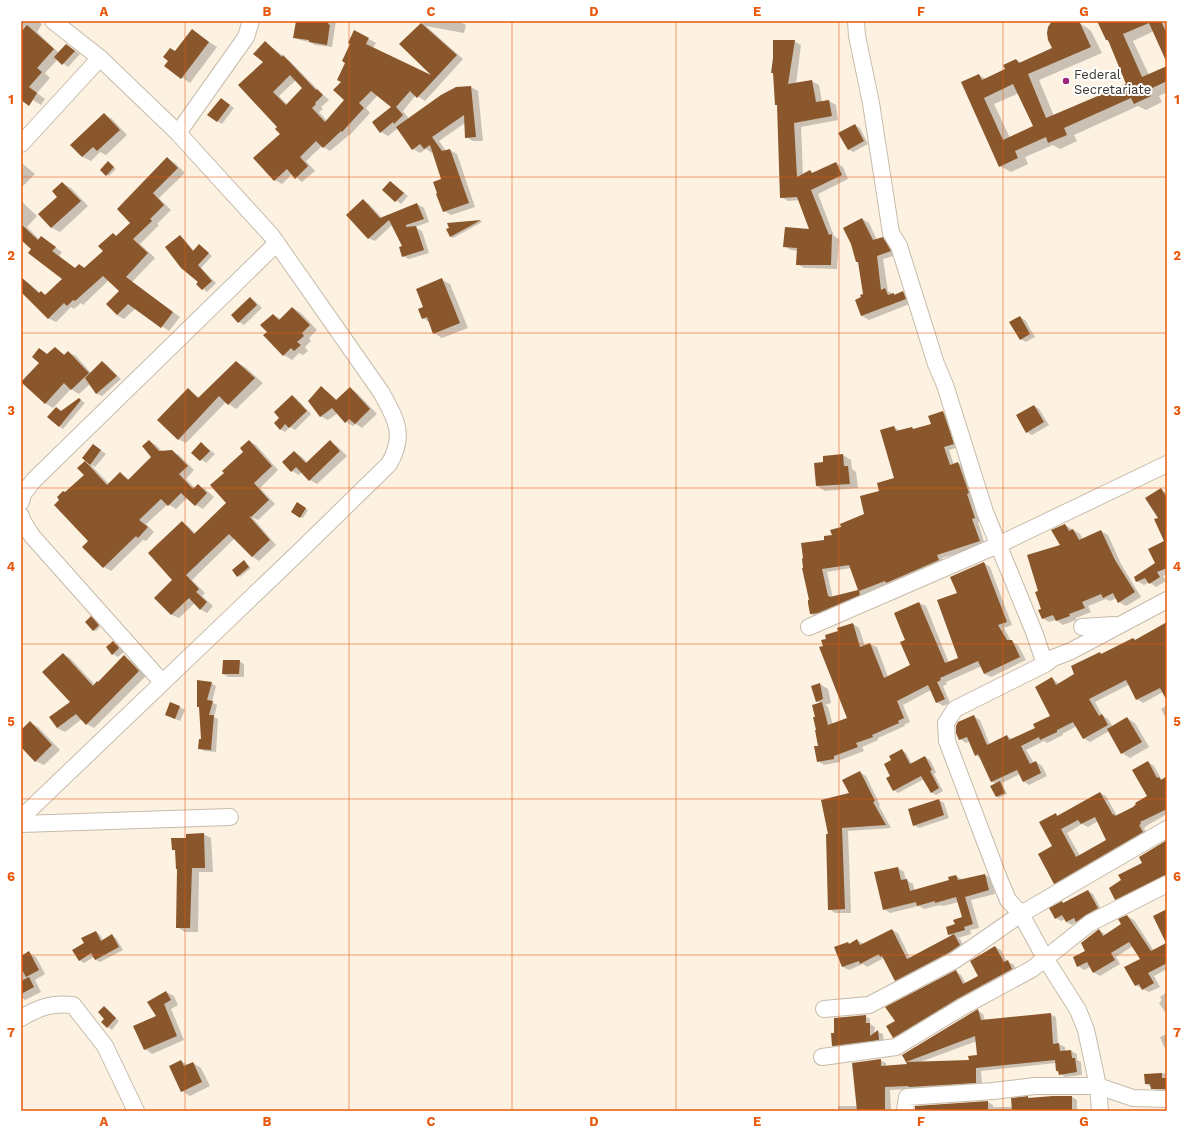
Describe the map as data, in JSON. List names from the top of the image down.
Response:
{
  "places": ["Federal Secretariate"],
  "grid": {
    "columns": [
      "A",
      "B",
      "C",
      "D",
      "E",
      "F",
      "G"
    ],
    "rows": [
      "1",
      "2",
      "3",
      "4",
      "5",
      "6",
      "7"
    ]
  }
}
